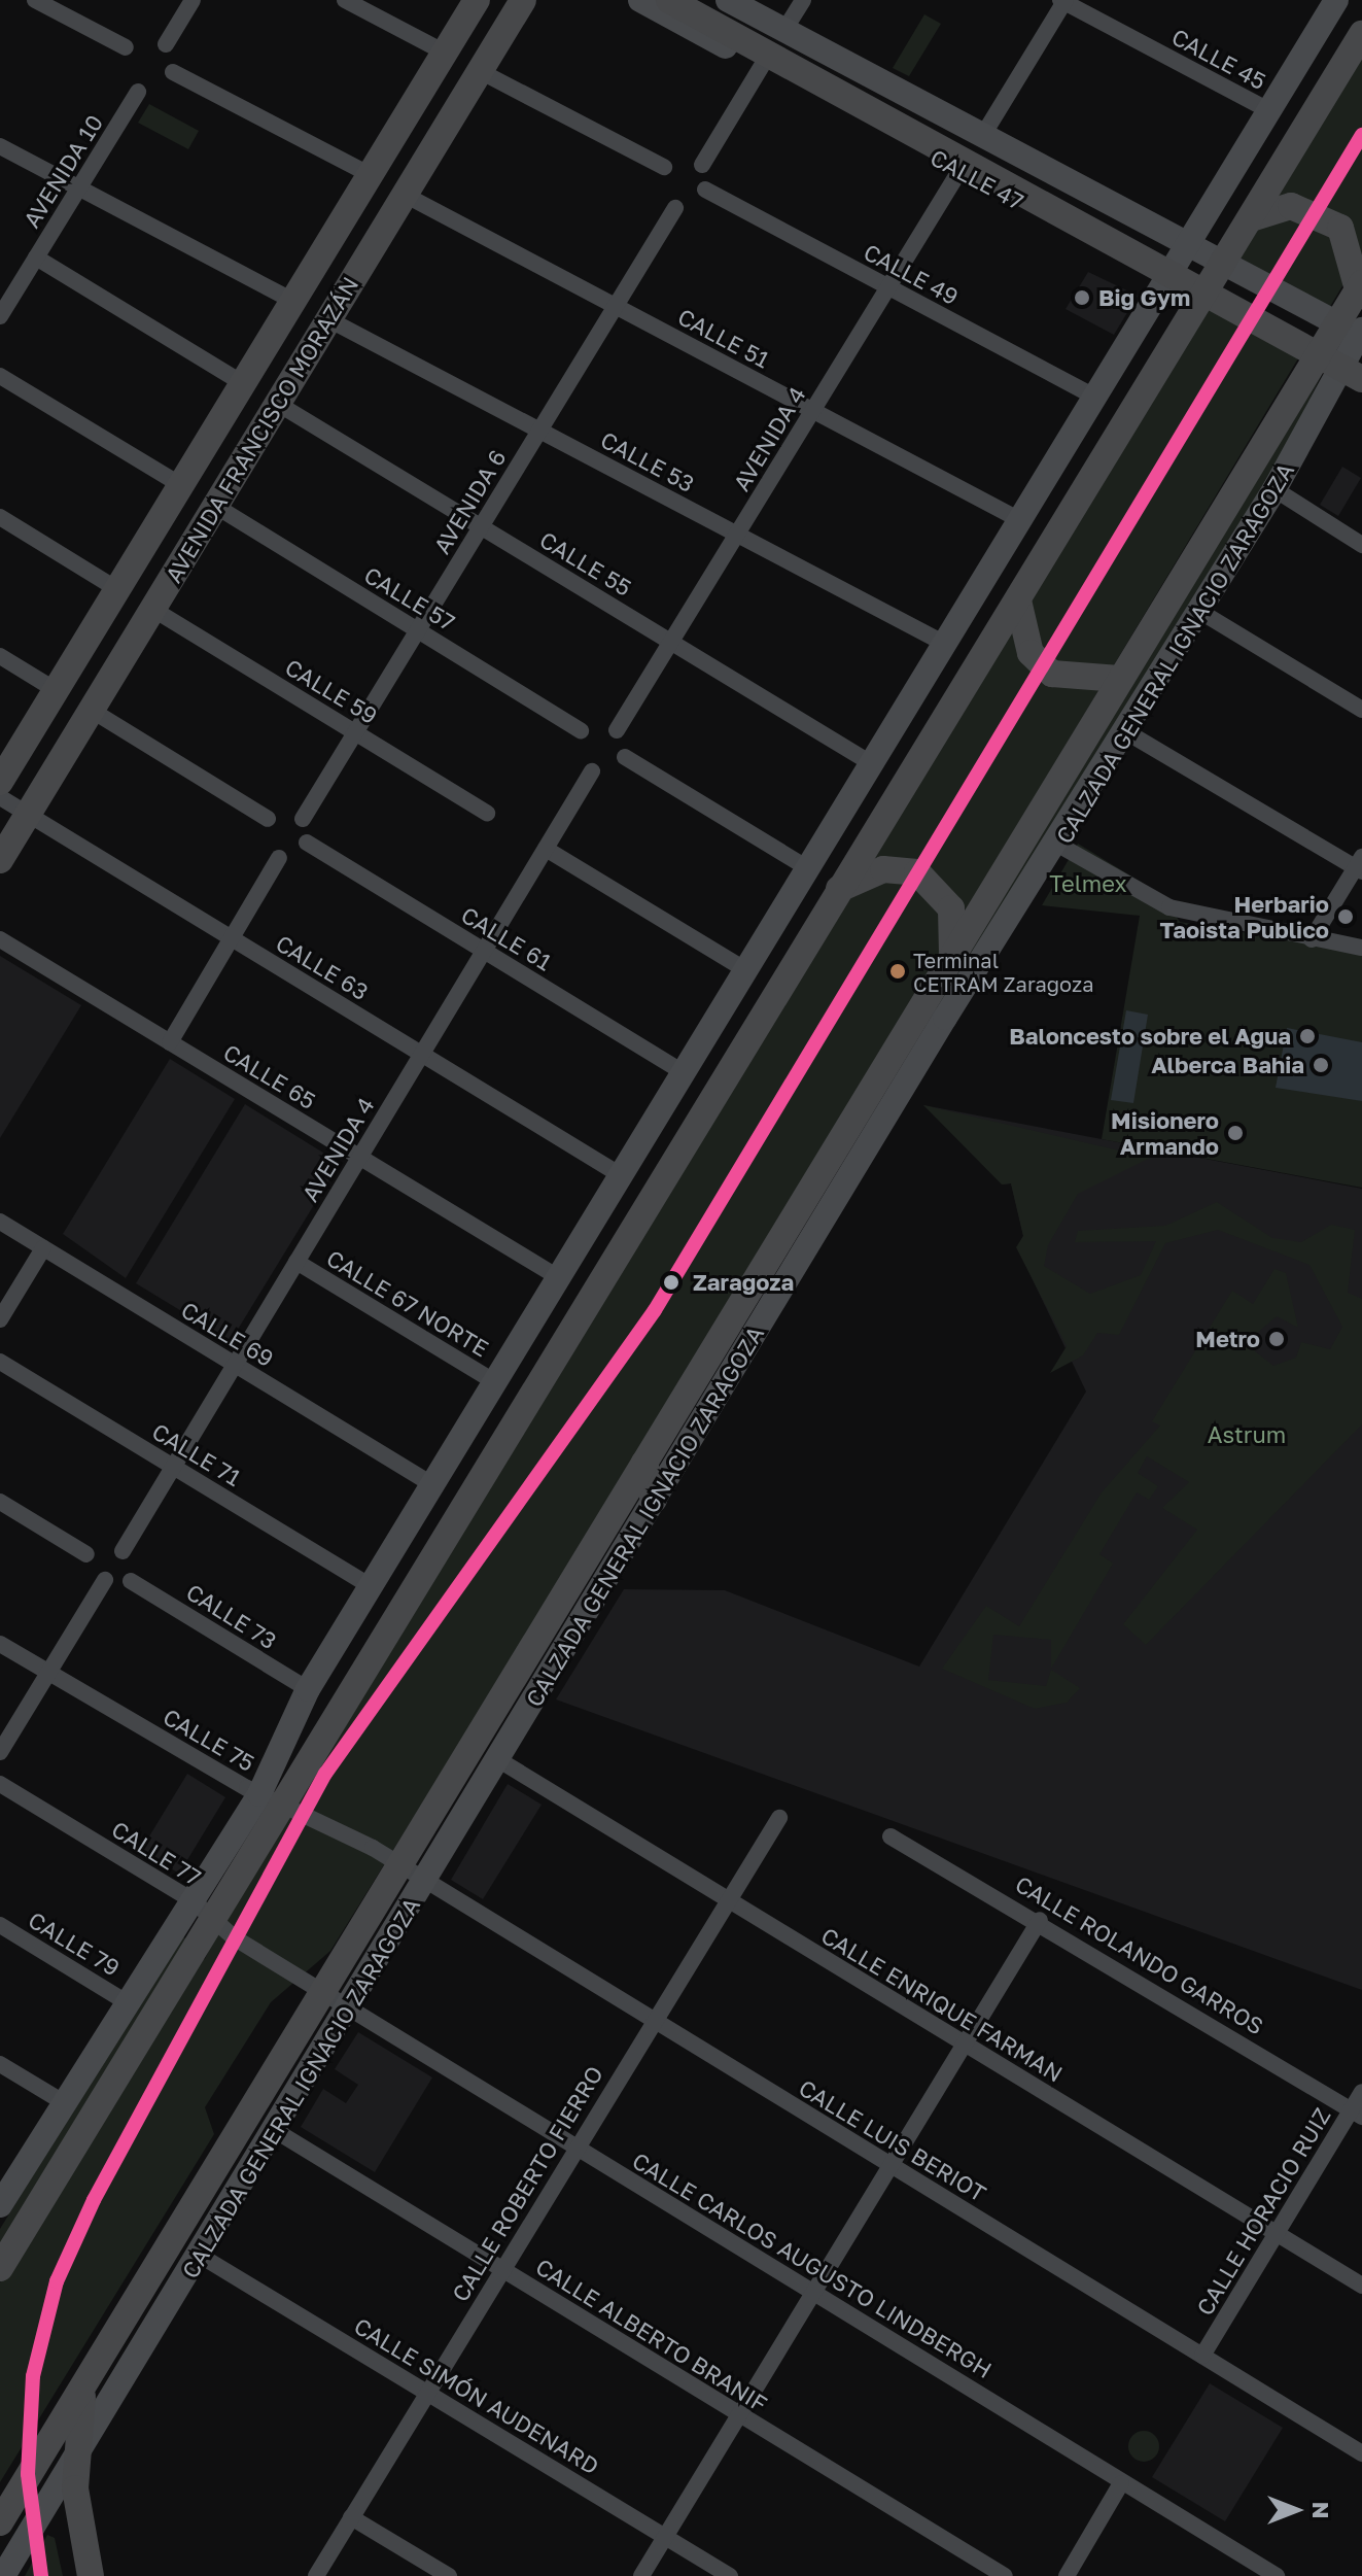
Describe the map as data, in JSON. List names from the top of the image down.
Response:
{
  "streets": {
    "main road": ["CALLE 47", "AVENIDA FRANCISCO MORAZÁN", "CALZADA GENERAL IGNACIO ZARAGOZA"],
    "street": [
      "CALLE 45",
      "AVENIDA 10",
      "CALLE 49",
      "CALLE 51",
      "AVENIDA 4",
      "CALLE 53",
      "AVENIDA 6",
      "CALLE 55",
      "CALLE 57",
      "CALLE 59",
      "CALLE 61",
      "CALLE 63",
      "CALLE 65",
      "CALLE 67 NORTE",
      "CALLE 69",
      "CALLE 71",
      "CALLE 73",
      "CALLE 75",
      "CALLE 77",
      "CALLE 79",
      "CALLE ROLANDO GARROS",
      "CALLE ENRIQUE FARMAN",
      "CALLE LUIS BERIOT",
      "CALLE ROBERTO FIERRO",
      "CALLE HORACIO RUIZ",
      "CALLE CARLOS AUGUSTO LINDBERGH",
      "CALLE ALBERTO BRANIF",
      "CALLE SIMÓN AUDENARD"
    ]
  },
  "crossings": [
    ["CALLE 47", "AVENIDA 4"],
    ["CALLE 47", "CALZADA GENERAL IGNACIO ZARAGOZA"],
    ["CALLE 49", "AVENIDA 4"],
    ["CALLE 51", "AVENIDA FRANCISCO MORAZÁN"],
    ["CALLE 51", "AVENIDA 4"],
    ["CALLE 51", "AVENIDA 6"],
    ["AVENIDA FRANCISCO MORAZÁN", "CALLE 53"],
    ["AVENIDA FRANCISCO MORAZÁN", "CALLE 55"],
    ["AVENIDA FRANCISCO MORAZÁN", "CALLE 57"],
    ["AVENIDA FRANCISCO MORAZÁN", "CALLE 59"],
    ["AVENIDA FRANCISCO MORAZÁN", "CALLE 63"],
    ["AVENIDA 4", "CALLE 53"],
    ["AVENIDA 4", "CALLE 55"],
    ["AVENIDA 4", "CALLE 61"],
    ["AVENIDA 4", "CALLE 63"],
    ["AVENIDA 4", "CALLE 65"],
    ["AVENIDA 4", "CALLE 67 NORTE"],
    ["AVENIDA 4", "CALLE 69"],
    ["AVENIDA 4", "CALLE 71"],
    ["CALLE 53", "AVENIDA 6"],
    ["AVENIDA 6", "CALLE 55"],
    ["AVENIDA 6", "CALLE 57"],
    ["AVENIDA 6", "CALLE 59"],
    ["CALZADA GENERAL IGNACIO ZARAGOZA", "CALLE 75"],
    ["CALZADA GENERAL IGNACIO ZARAGOZA", "CALLE 77"],
    ["CALZADA GENERAL IGNACIO ZARAGOZA", "CALLE ENRIQUE FARMAN"],
    ["CALZADA GENERAL IGNACIO ZARAGOZA", "CALLE LUIS BERIOT"],
    ["CALZADA GENERAL IGNACIO ZARAGOZA", "CALLE CARLOS AUGUSTO LINDBERGH"],
    ["CALZADA GENERAL IGNACIO ZARAGOZA", "CALLE ALBERTO BRANIF"],
    ["CALZADA GENERAL IGNACIO ZARAGOZA", "CALLE SIMÓN AUDENARD"],
    ["CALLE 75", "CALLE LUIS BERIOT"],
    ["CALLE 77", "CALLE CARLOS AUGUSTO LINDBERGH"],
    ["CALLE ROLANDO GARROS", "CALLE HORACIO RUIZ"],
    ["CALLE ENRIQUE FARMAN", "CALLE ROBERTO FIERRO"],
    ["CALLE ENRIQUE FARMAN", "CALLE HORACIO RUIZ"],
    ["CALLE LUIS BERIOT", "CALLE ROBERTO FIERRO"],
    ["CALLE LUIS BERIOT", "CALLE HORACIO RUIZ"],
    ["CALLE ROBERTO FIERRO", "CALLE CARLOS AUGUSTO LINDBERGH"],
    ["CALLE ROBERTO FIERRO", "CALLE ALBERTO BRANIF"],
    ["CALLE ROBERTO FIERRO", "CALLE SIMÓN AUDENARD"]
  ],
  "parks": ["Telmex", "Astrum"],
  "places": [
    "Big Gym",
    "Herbario Taoista Publico",
    "Terminal CETRAM Zaragoza",
    "Baloncesto sobre el Agua",
    "Alberca Bahia",
    "Misionero Armando",
    "Zaragoza",
    "Metro"
  ],
  "north": "right"
}
